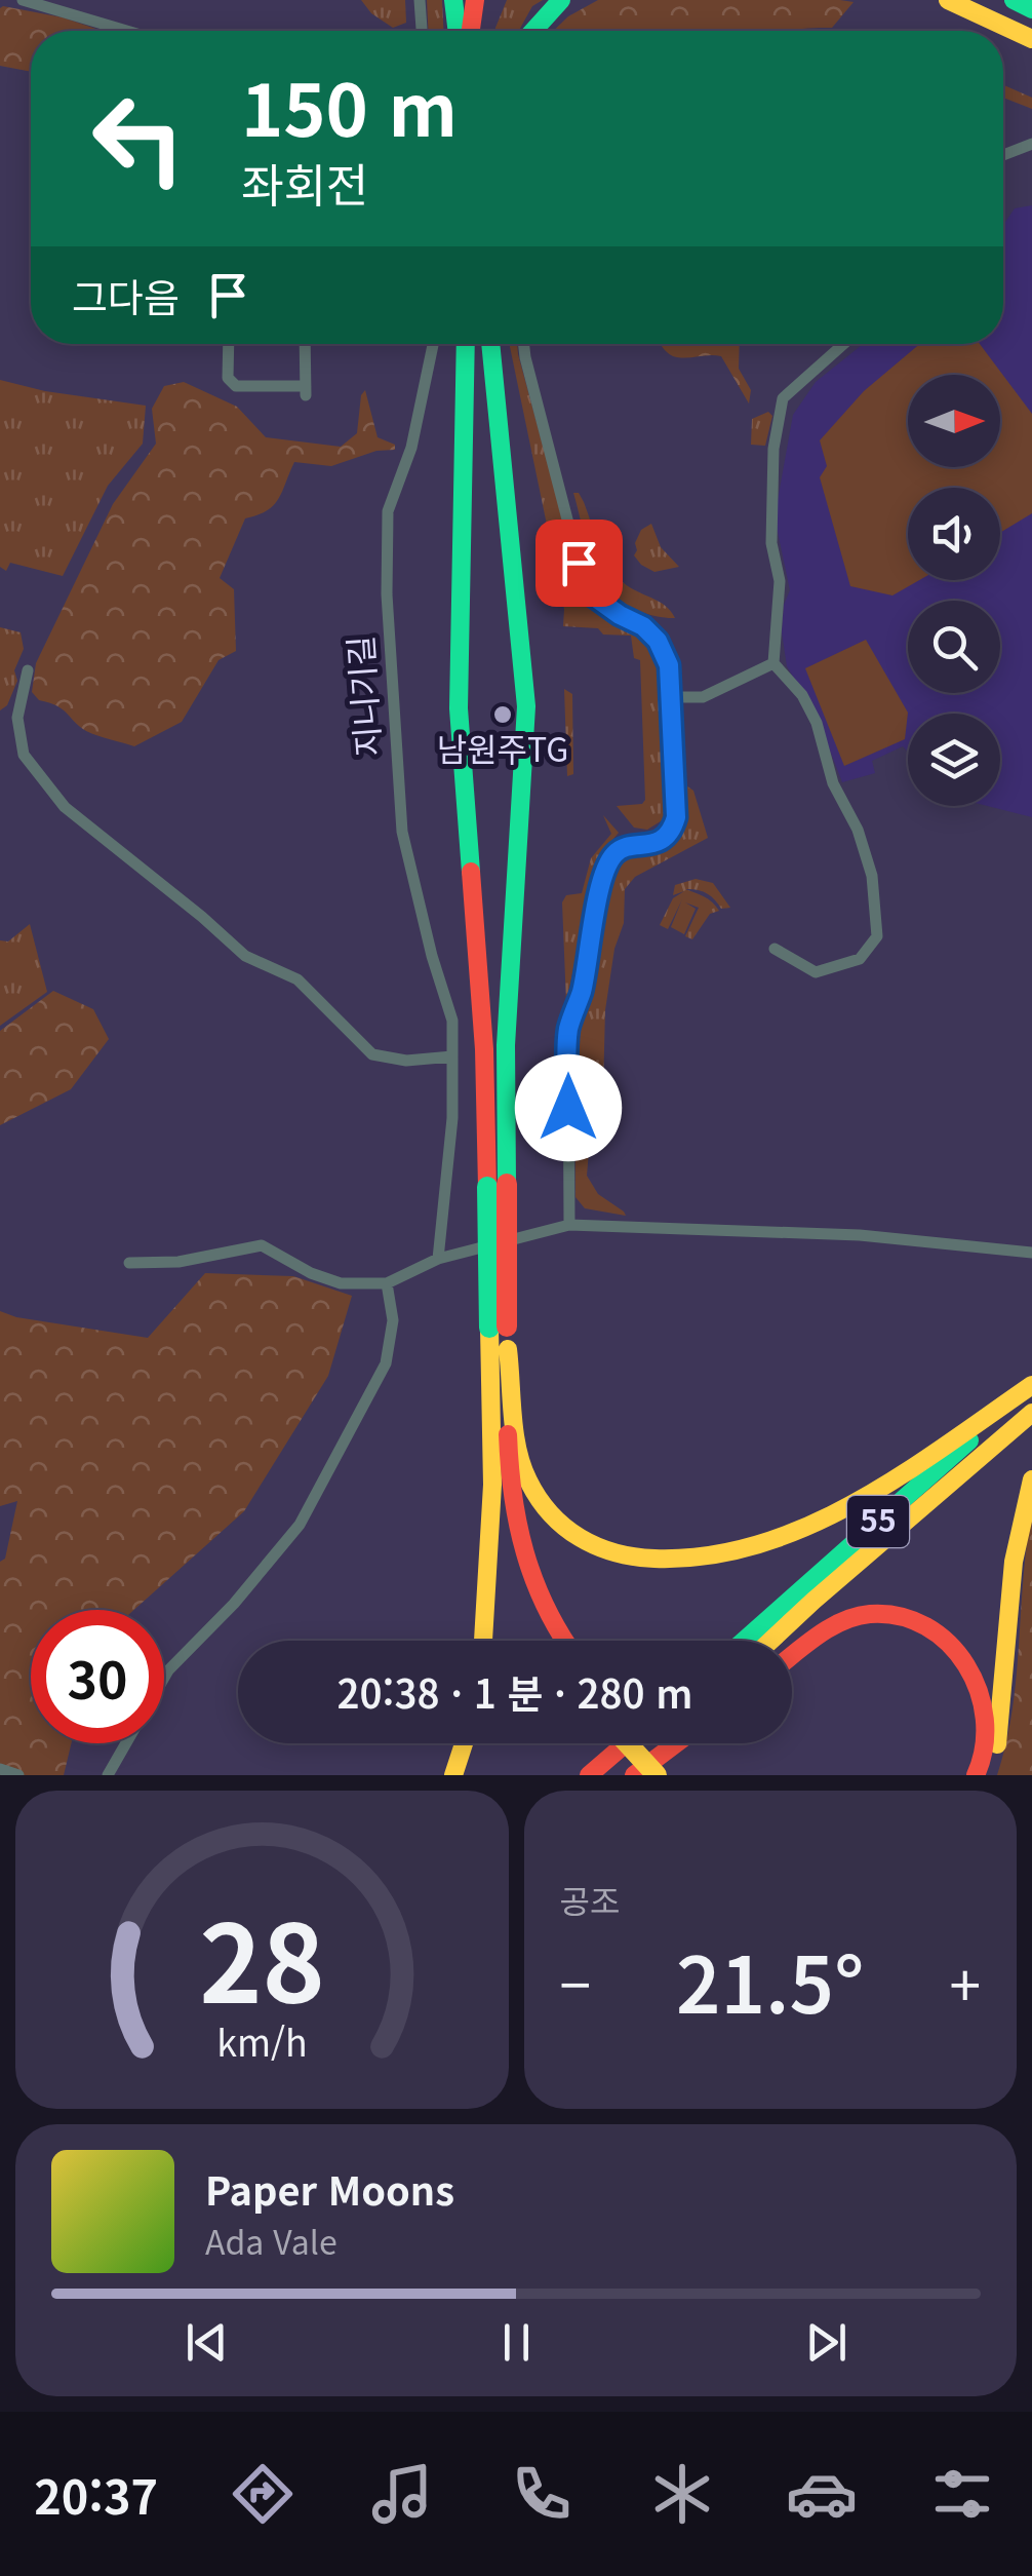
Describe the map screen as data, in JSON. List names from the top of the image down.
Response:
{
  "streets": {
    "main road": ["55"],
    "street": ["지니기길"]
  },
  "places": ["남원주TG"],
  "north": "right",
  "page": {
    "turn": ["150 m", "좌회전"],
    "then": "그다음",
    "limit": "30",
    "trip": "20:38 · 1 분 · 280 m",
    "tile": "공조",
    "heat": ["−", "21.5°", "+"],
    "song": ["Paper Moons", "Ada Vale"],
    "tabs": "20:37",
    "gauge": ["28", "km/h"]
  }
}
